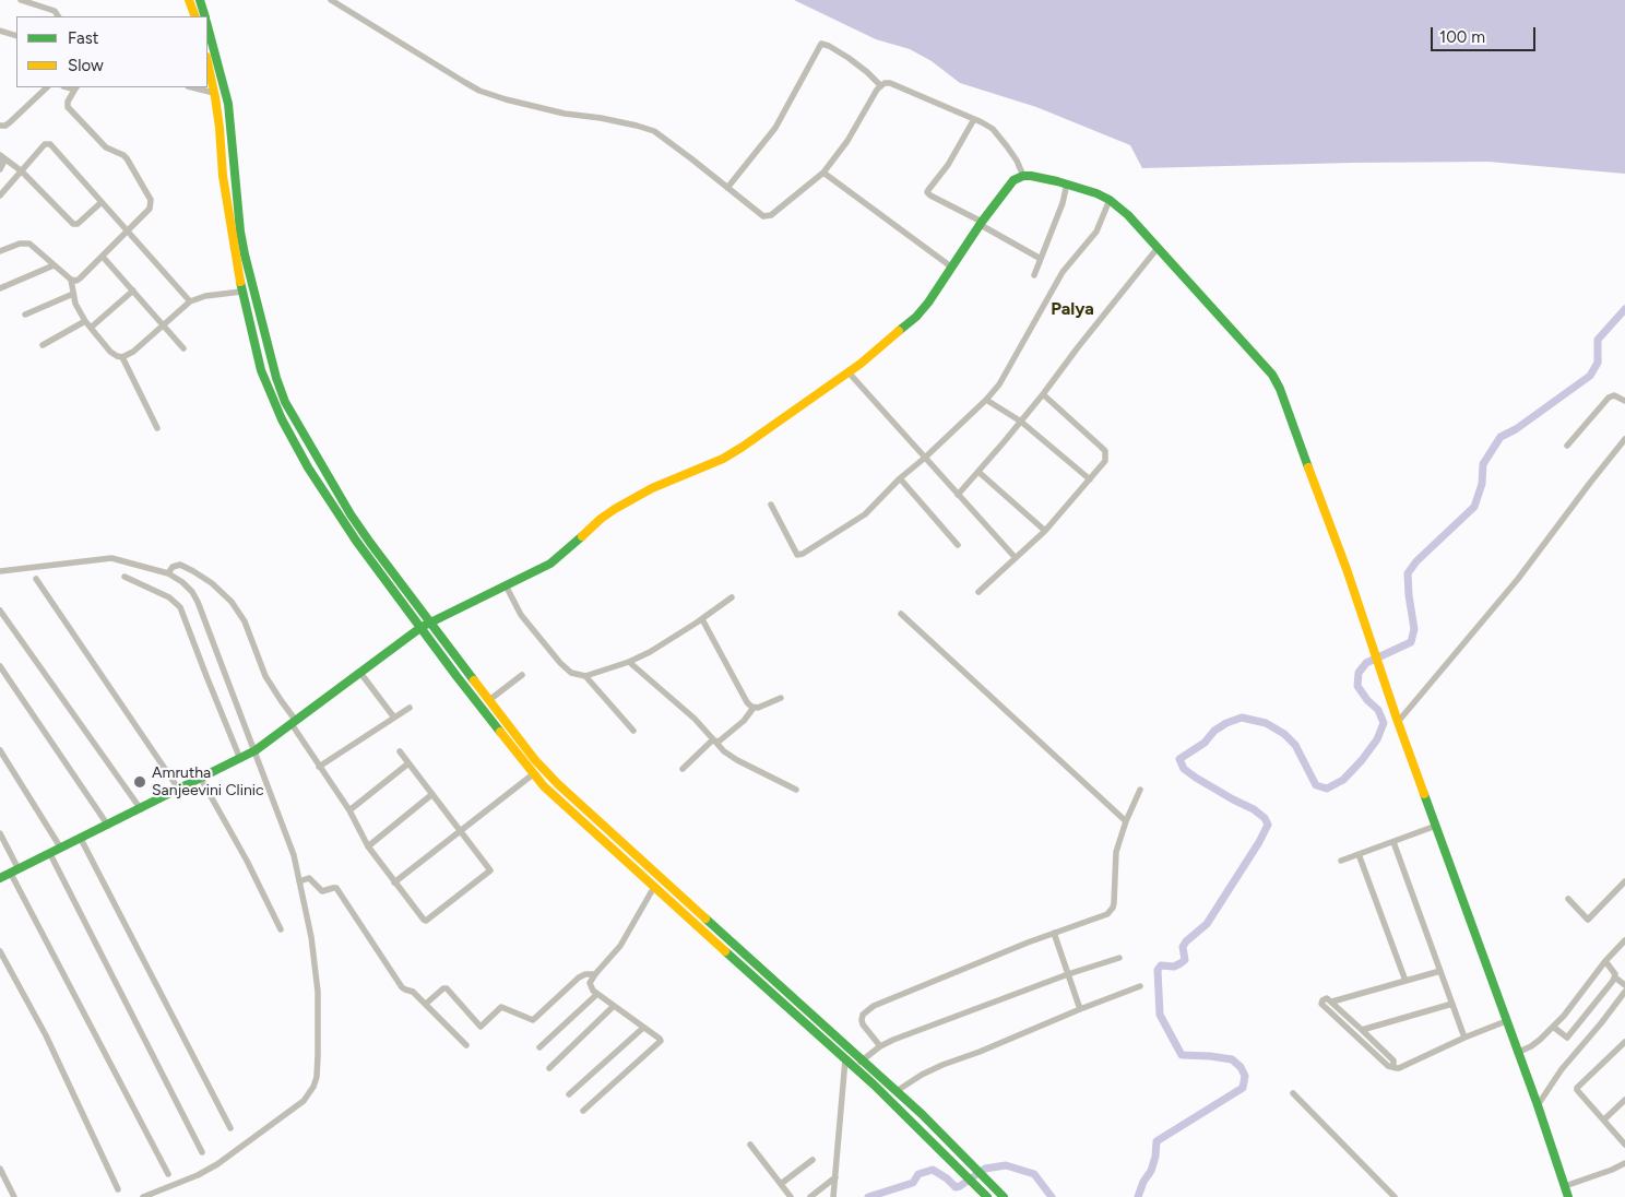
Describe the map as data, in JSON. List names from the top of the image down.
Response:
{
  "districts": ["Palya"],
  "places": ["Amrutha Sanjeevini Clinic"],
  "legend": ["Fast", "Slow"],
  "scale_bar": "100 m"
}
